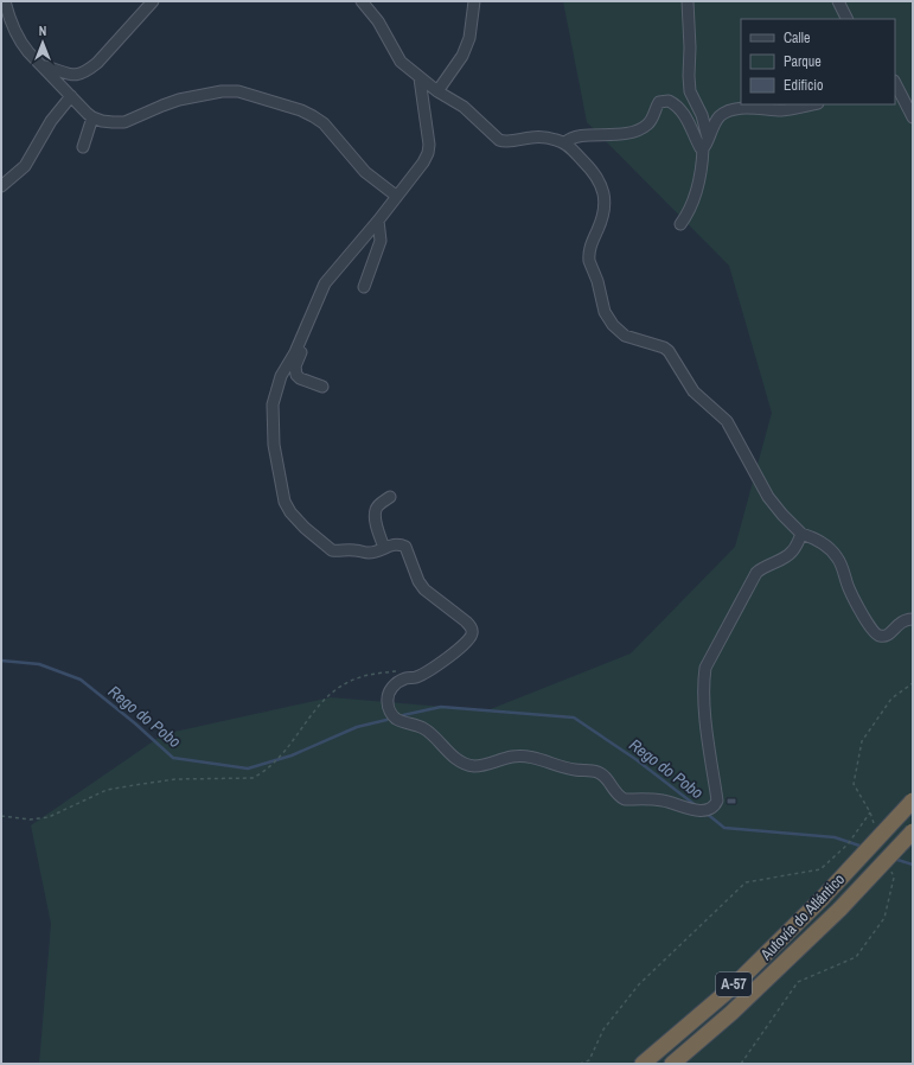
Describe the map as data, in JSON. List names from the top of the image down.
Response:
{
  "streets": {
    "highway": ["Autovía do Atlántico", "A-57"]
  },
  "water": ["Rego do Pobo"],
  "legend": ["Calle", "Parque", "Edificio"],
  "north": "top"
}
